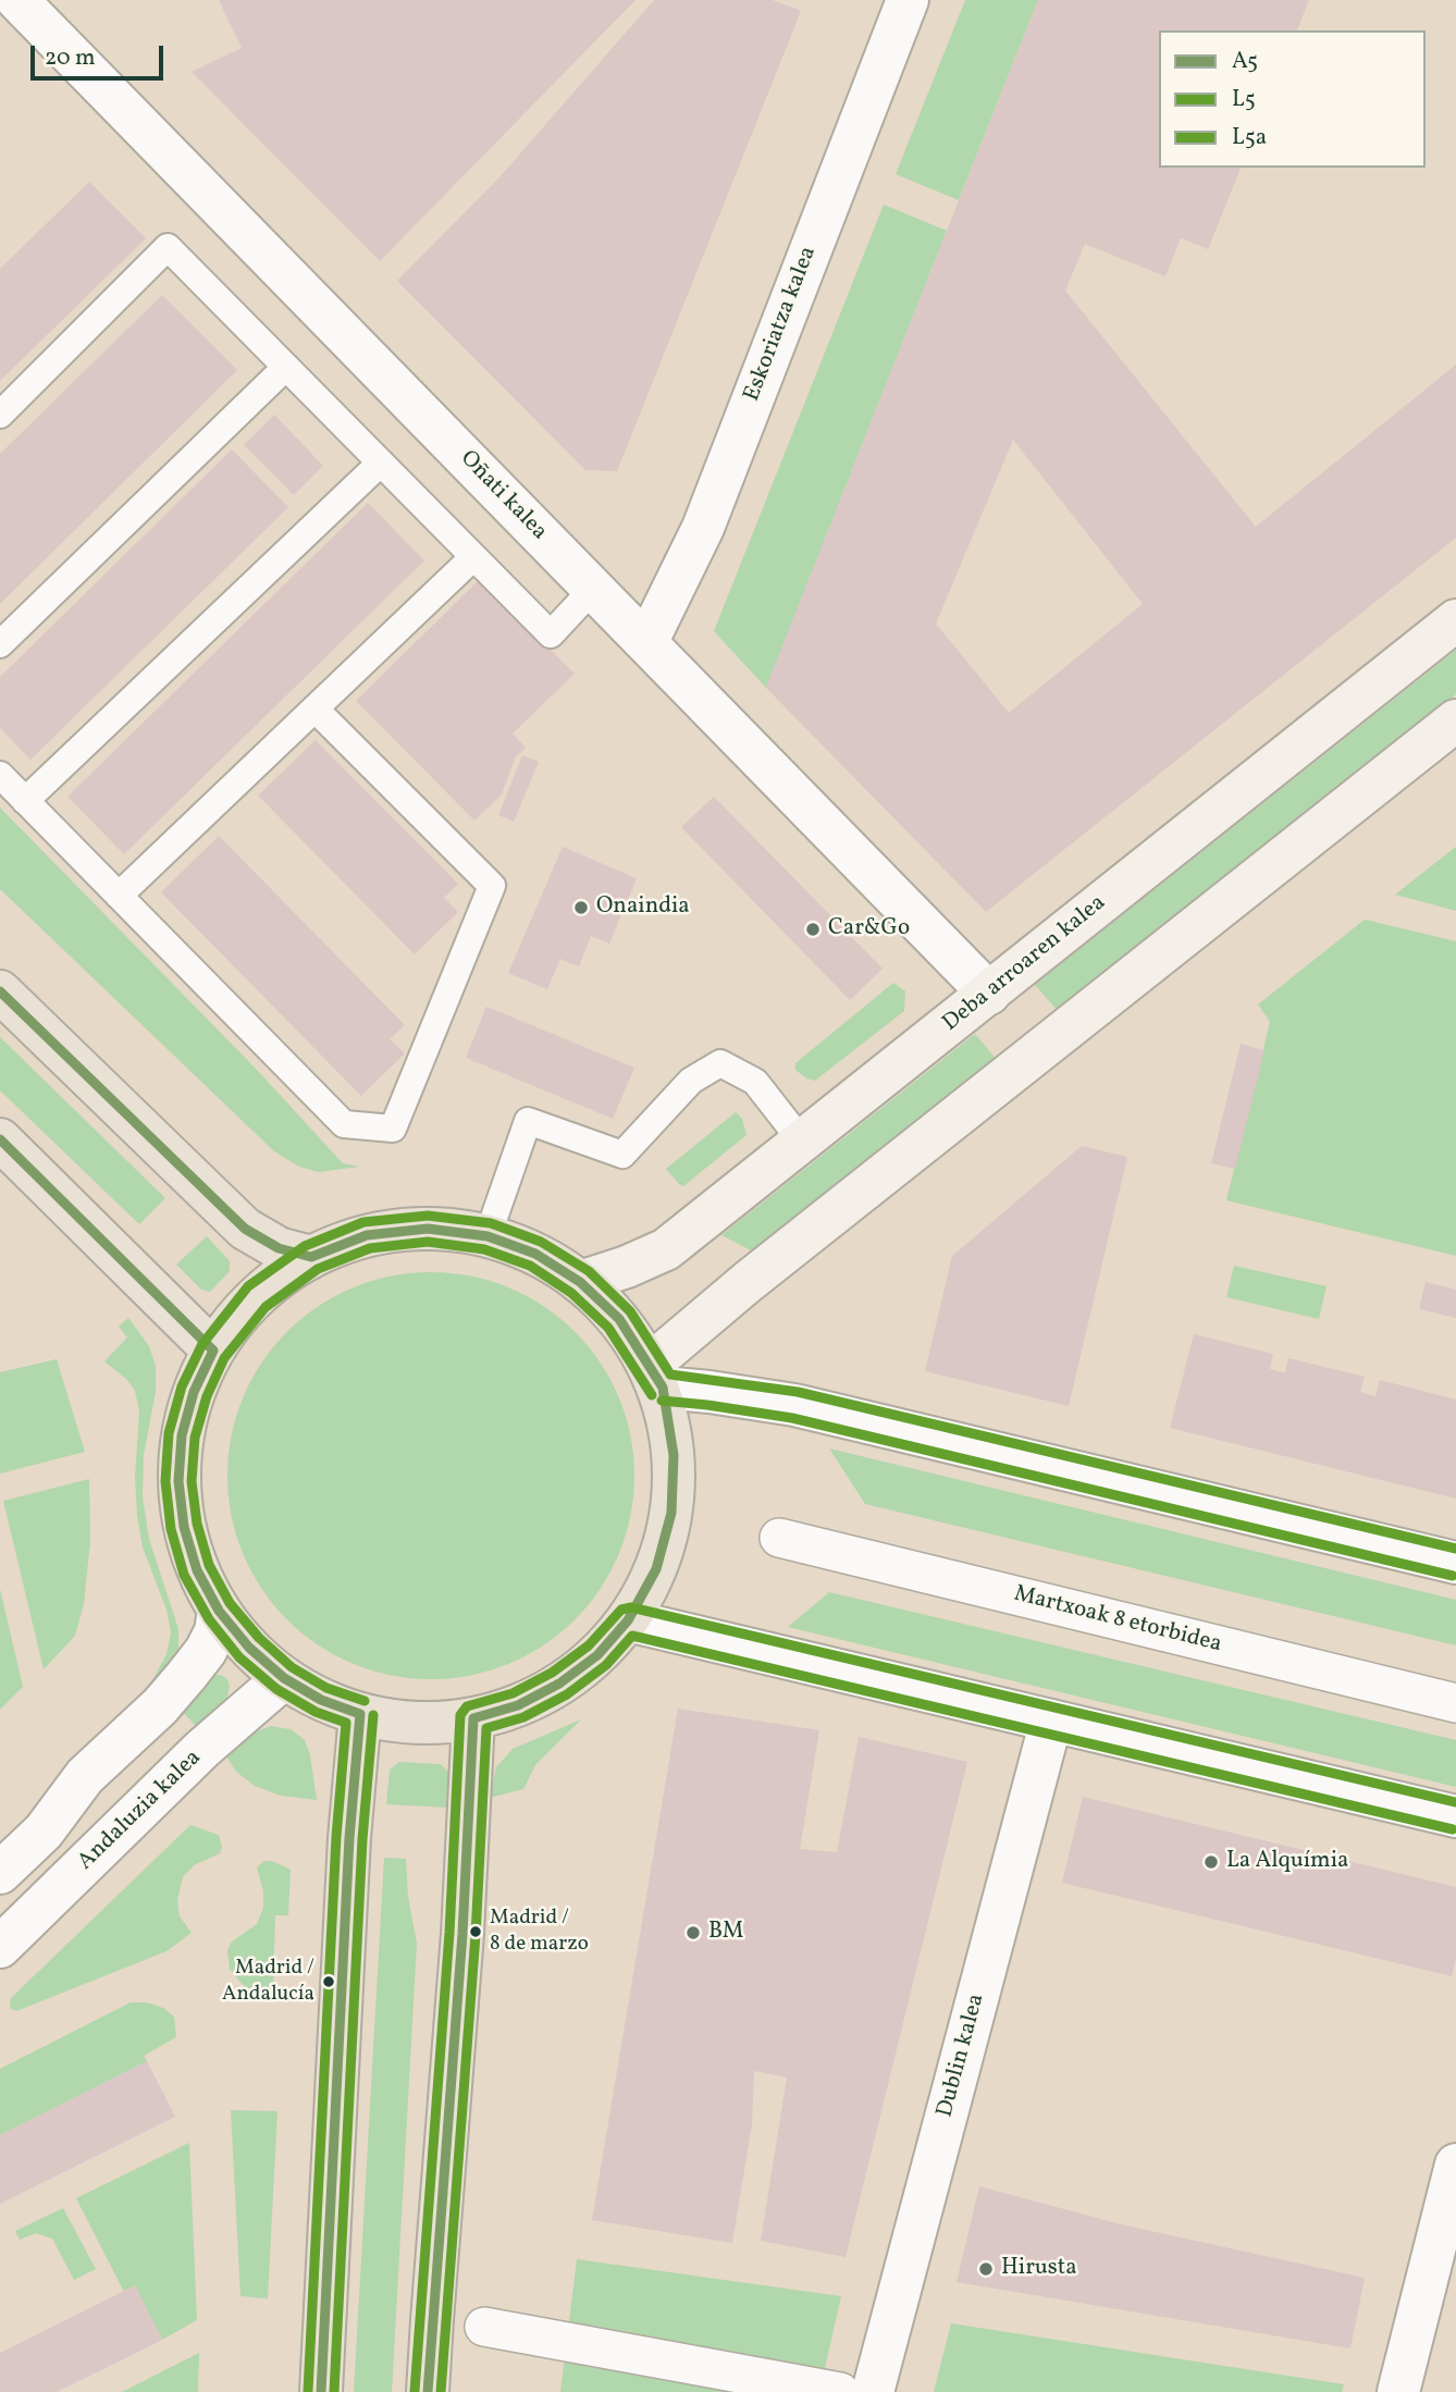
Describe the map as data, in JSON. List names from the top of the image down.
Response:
{
  "streets": {
    "main road": ["Deba arroaren kalea"],
    "street": [
      "Eskoriatza kalea",
      "Oñati kalea",
      "Martxoak 8 etorbidea",
      "Andaluzia kalea",
      "Dublin kalea"
    ]
  },
  "crossings": [
    ["Eskoriatza kalea", "Oñati kalea"],
    ["Oñati kalea", "Deba arroaren kalea"]
  ],
  "places": [
    "Onaindia",
    "Car&Go",
    "La Alquímia",
    "Madrid / 8 de marzo",
    "BM",
    "Madrid / Andalucía",
    "Hirusta"
  ],
  "lines": ["transit line A5", "transit line L5a", "transit line L5"],
  "legend": ["A5", "L5", "L5a"],
  "scale_bar": "20 m"
}
